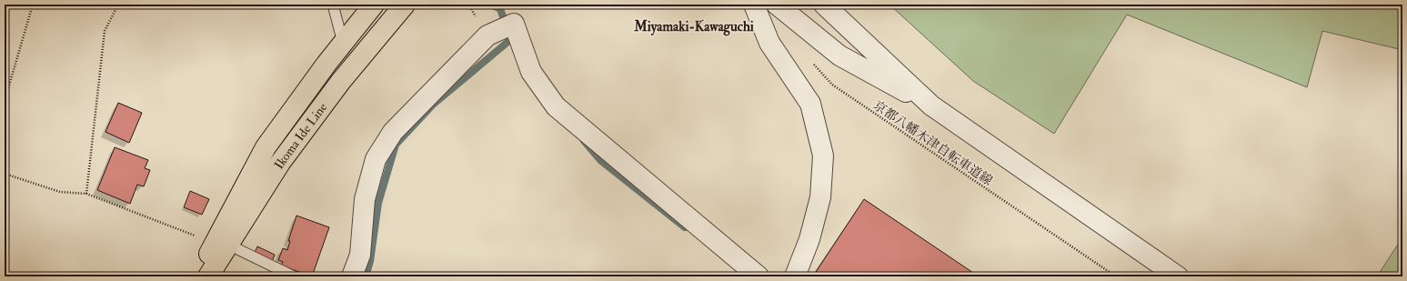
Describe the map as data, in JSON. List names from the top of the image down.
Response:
{
  "streets": {
    "main road": ["Ikoma Ide Line"],
    "path": ["京都八幡木津自転車道線"]
  },
  "districts": ["Miyamaki-Kawaguchi"]
}
